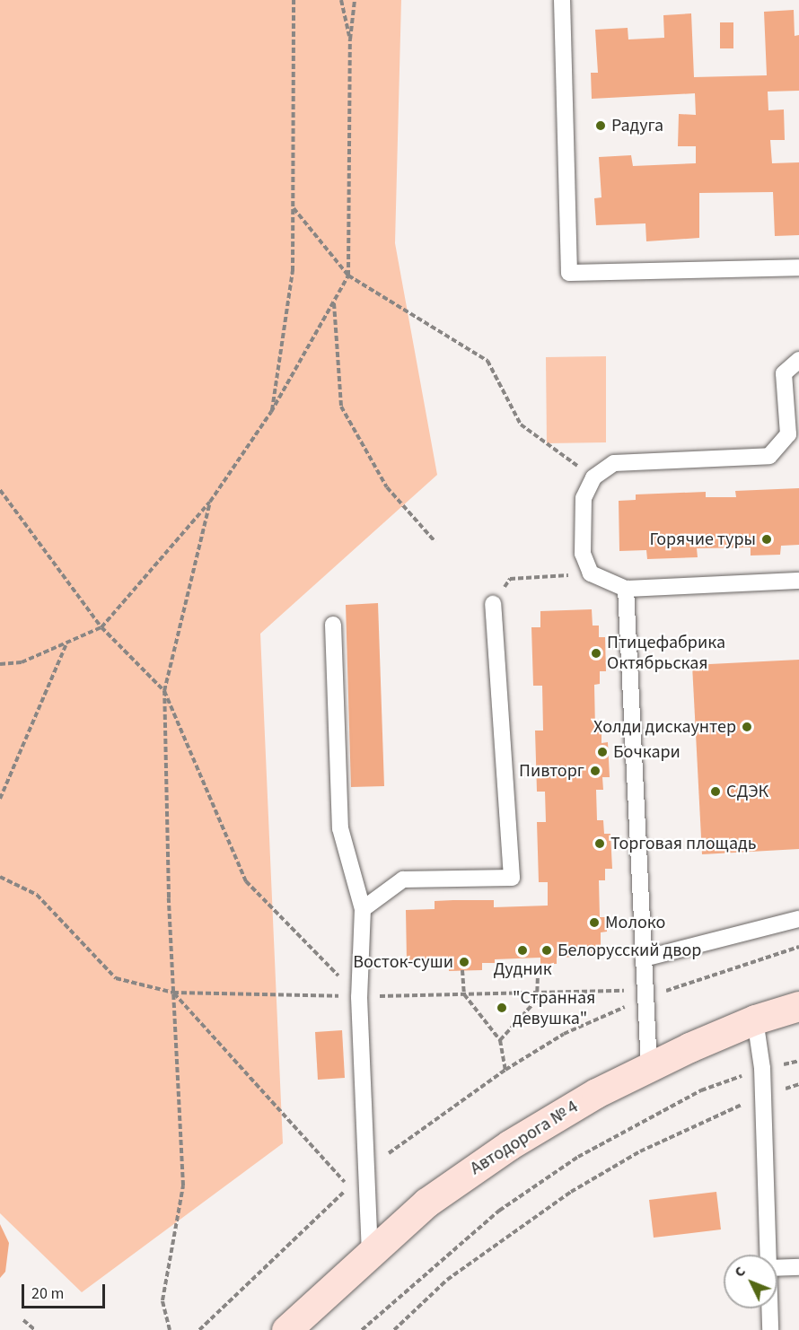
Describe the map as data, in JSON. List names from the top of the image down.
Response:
{
  "streets": {
    "main road": ["Автодорога № 4"]
  },
  "places": [
    "Радуга",
    "Горячие туры",
    "Птицефабрика Октябрьская",
    "Холди дискаунтер",
    "Бочкари",
    "Пивторг",
    "СДЭК",
    "Торговая площадь",
    "Молоко",
    "Дудник",
    "Белорусский двор",
    "Восток-суши",
    "\"Странная девушка\""
  ],
  "scale_bar": "20 m",
  "north": "top left"
}
